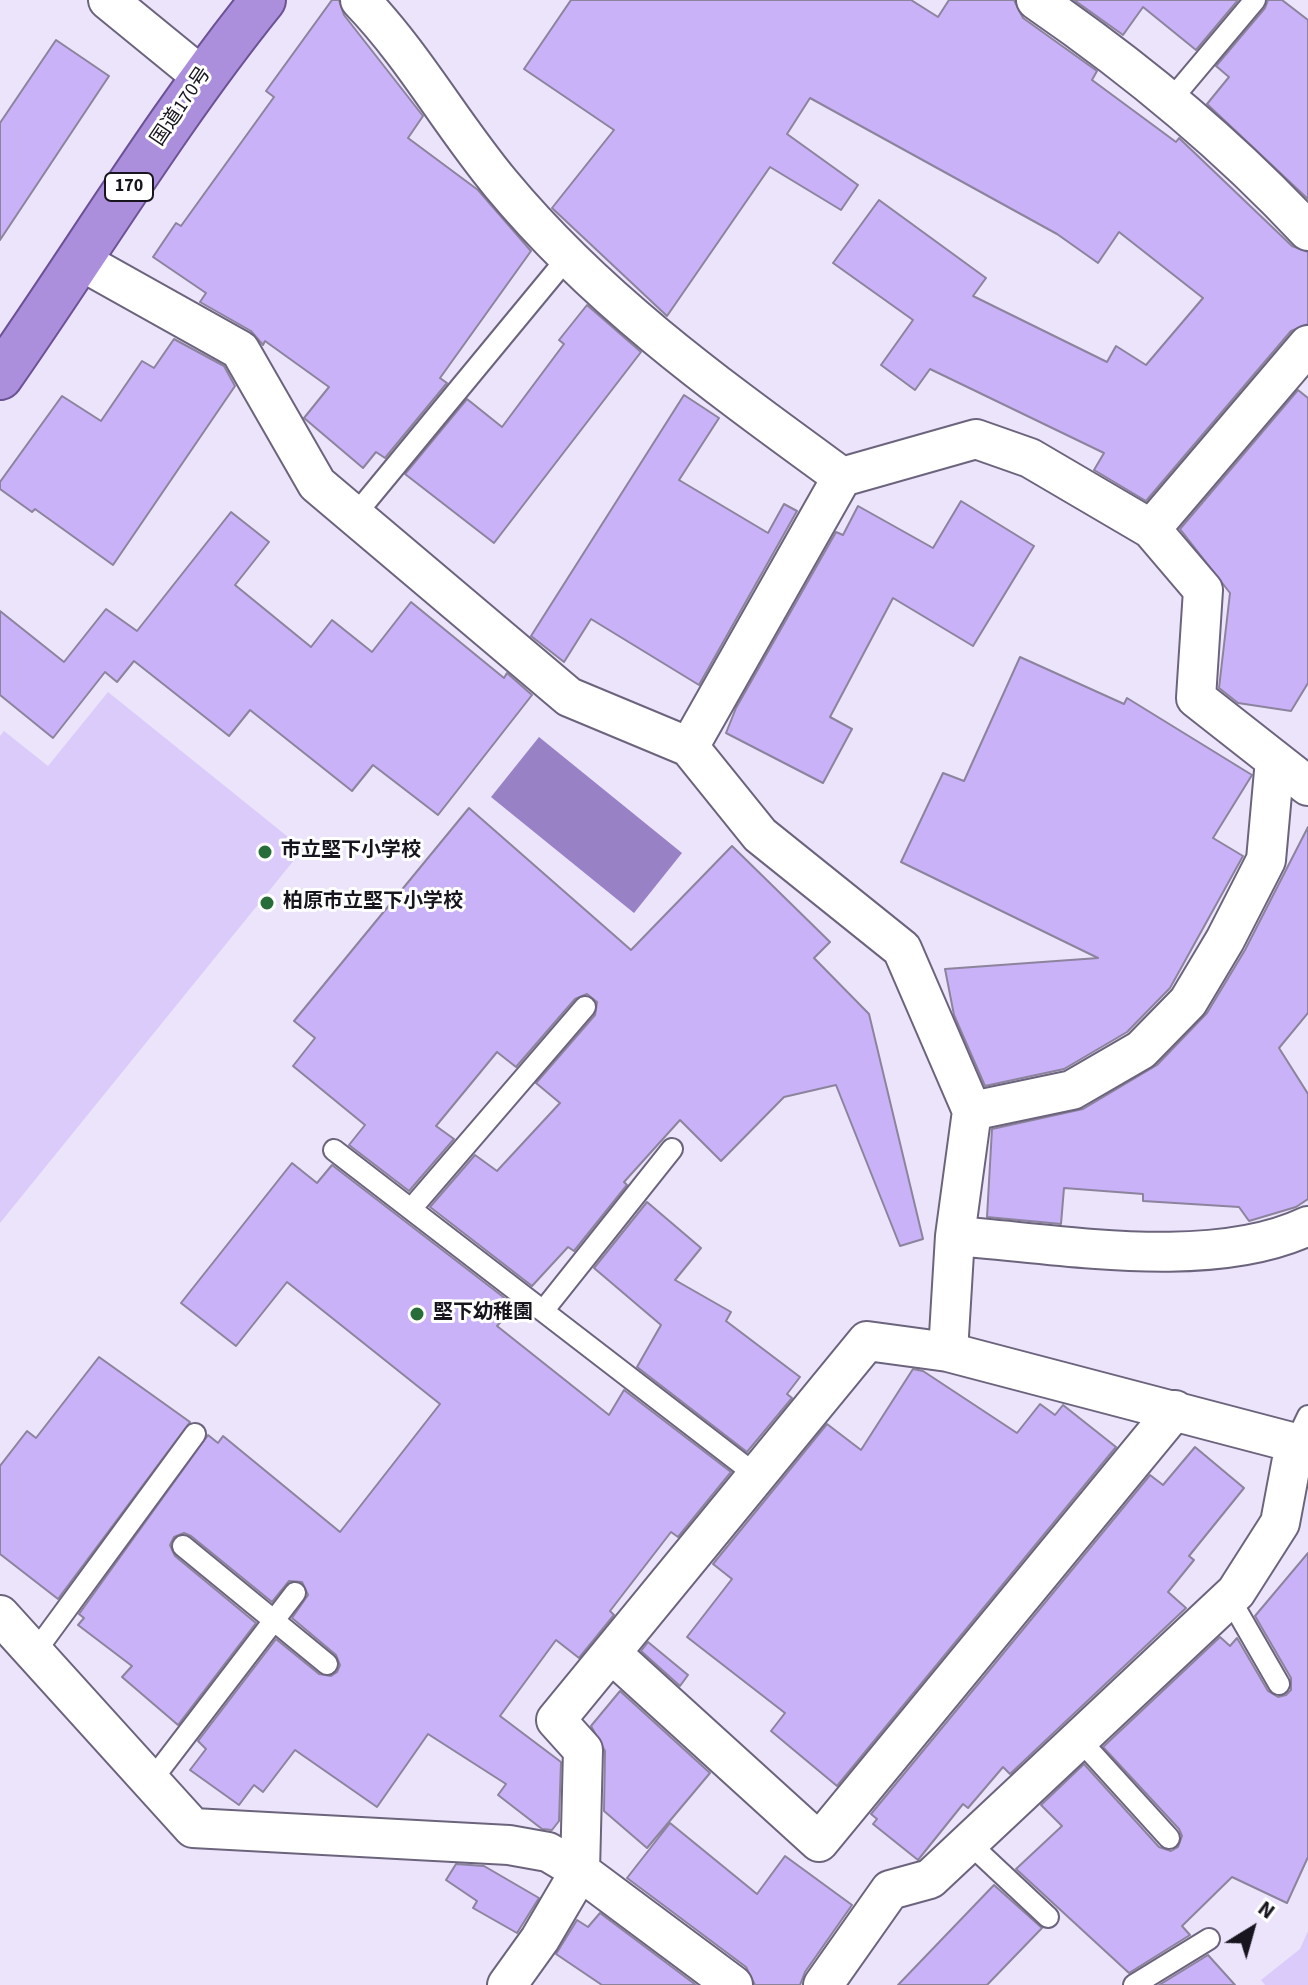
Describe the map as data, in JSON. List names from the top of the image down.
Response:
{
  "streets": {
    "highway": ["国道170号", "170"]
  },
  "places": ["市立堅下小学校", "柏原市立堅下小学校", "堅下幼稚園"],
  "north": "top right"
}
